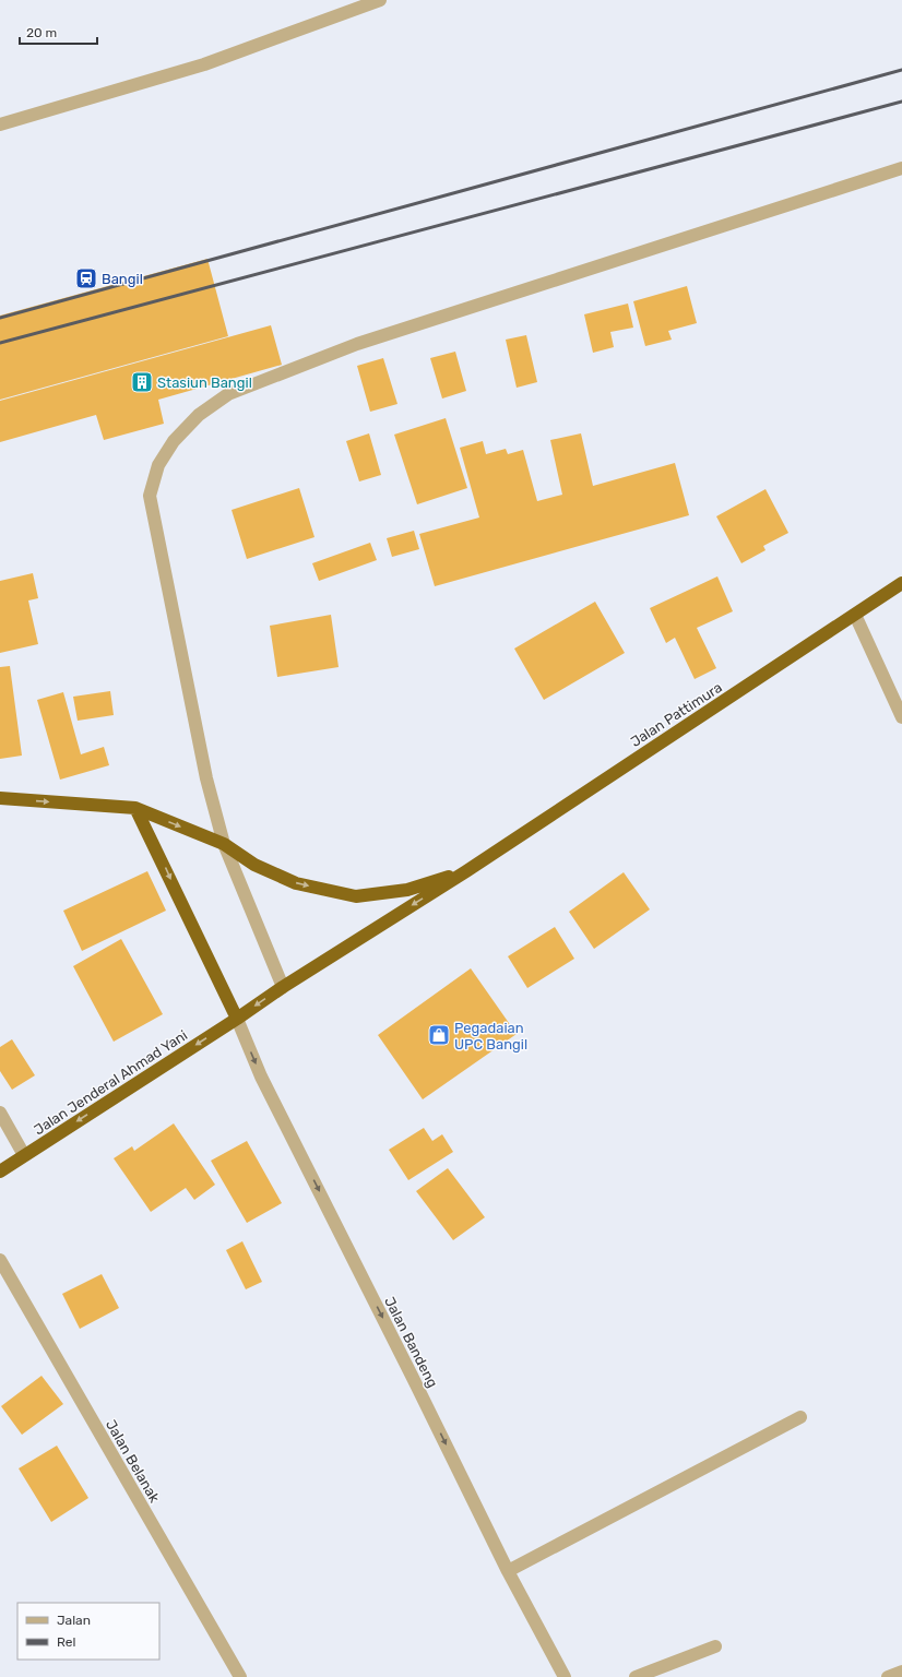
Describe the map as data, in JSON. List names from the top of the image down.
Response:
{
  "streets": {
    "highway": ["Jalan Pattimura", "Jalan Jenderal Ahmad Yani"],
    "street": ["Jalan Bandeng", "Jalan Belanak"]
  },
  "crossings": [
    ["Jalan Pattimura", "Jalan Jenderal Ahmad Yani"],
    ["Jalan Jenderal Ahmad Yani", "Jalan Bandeng"]
  ],
  "one_way": ["Jalan Jenderal Ahmad Yani", "Jalan Bandeng"],
  "places": {
    "station": ["Bangil"],
    "building": ["Stasiun Bangil"],
    "shop": ["Pegadaian UPC Bangil"]
  },
  "legend": ["Jalan", "Rel"],
  "scale_bar": "20 m"
}
